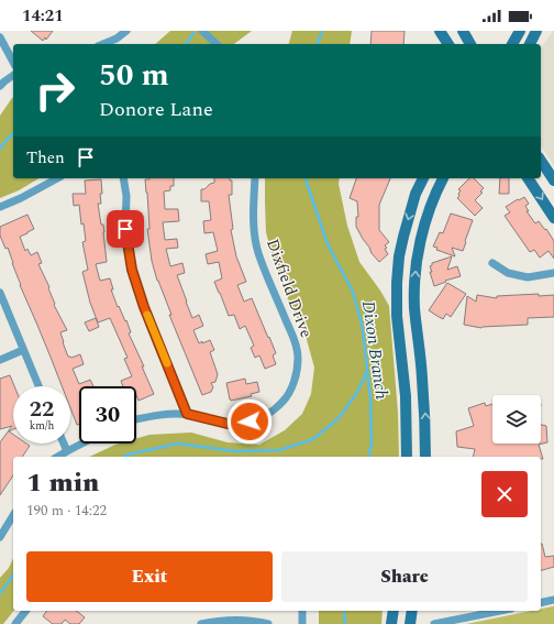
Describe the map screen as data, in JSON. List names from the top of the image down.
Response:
{
  "streets": {
    "street": ["Dixfield Drive"]
  },
  "water": ["Dixon Branch"],
  "page": {
    "status": "14:21",
    "turn": ["50 m", "Donore Lane"],
    "then": "Then",
    "speed": "22 km/h",
    "limit": "30",
    "heading": ["1 min", "190 m · 14:22"],
    "buttons": ["Exit", "Share"]
  }
}
